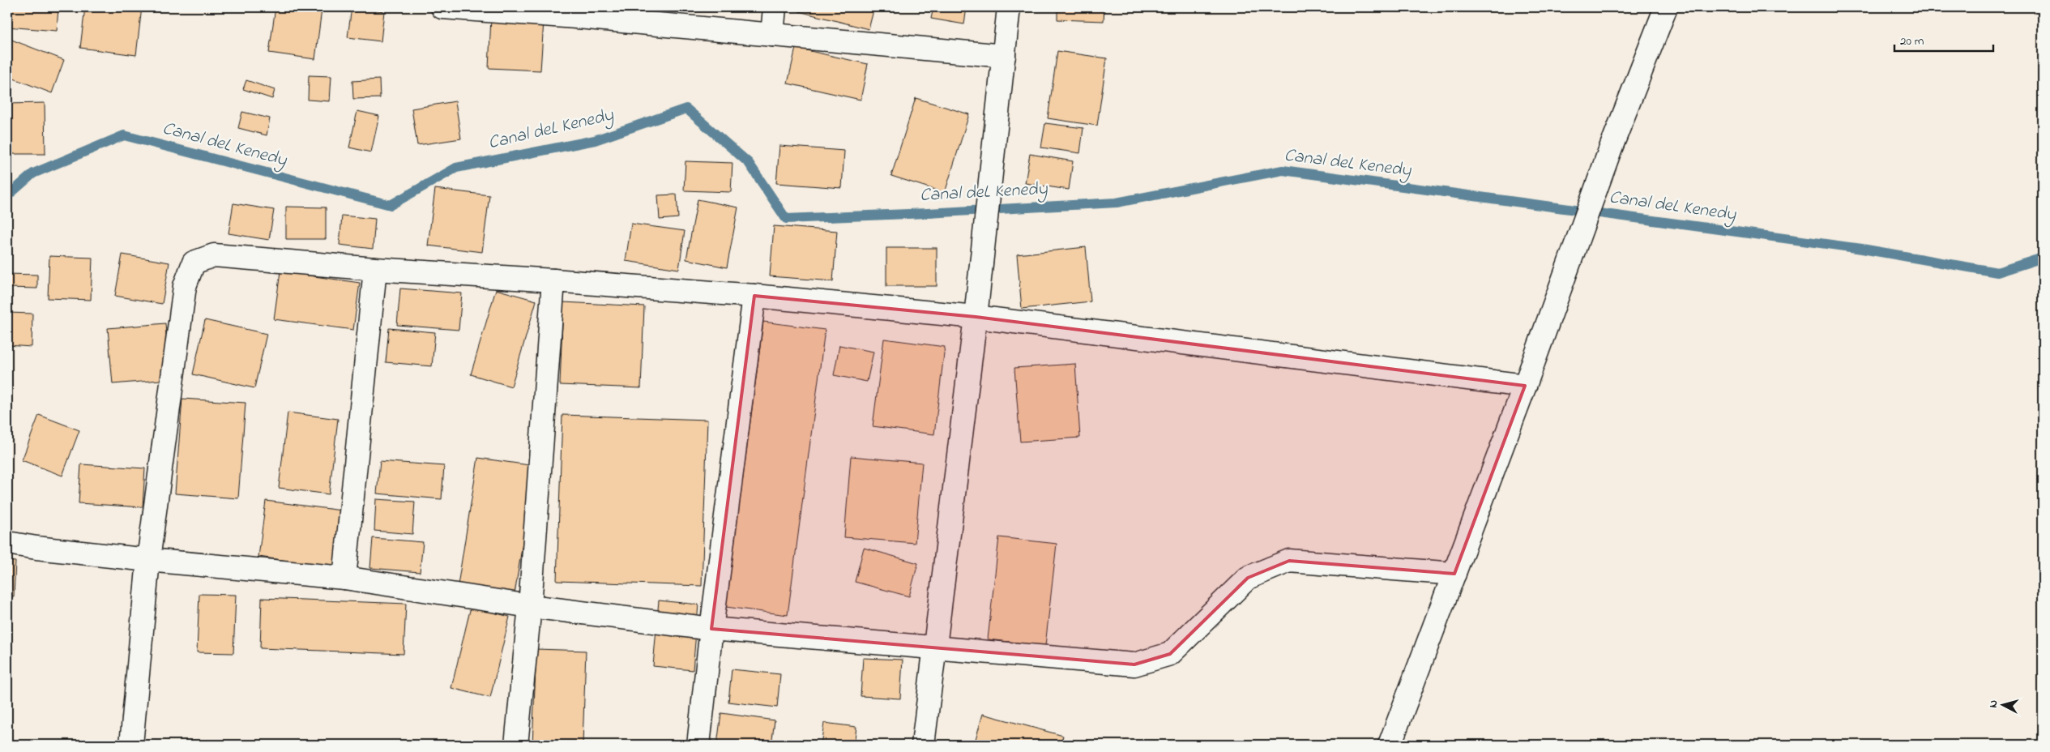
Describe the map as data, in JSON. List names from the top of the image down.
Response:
{
  "water": ["Canal deL Kenedy"],
  "scale_bar": "20 m",
  "north": "left"
}
